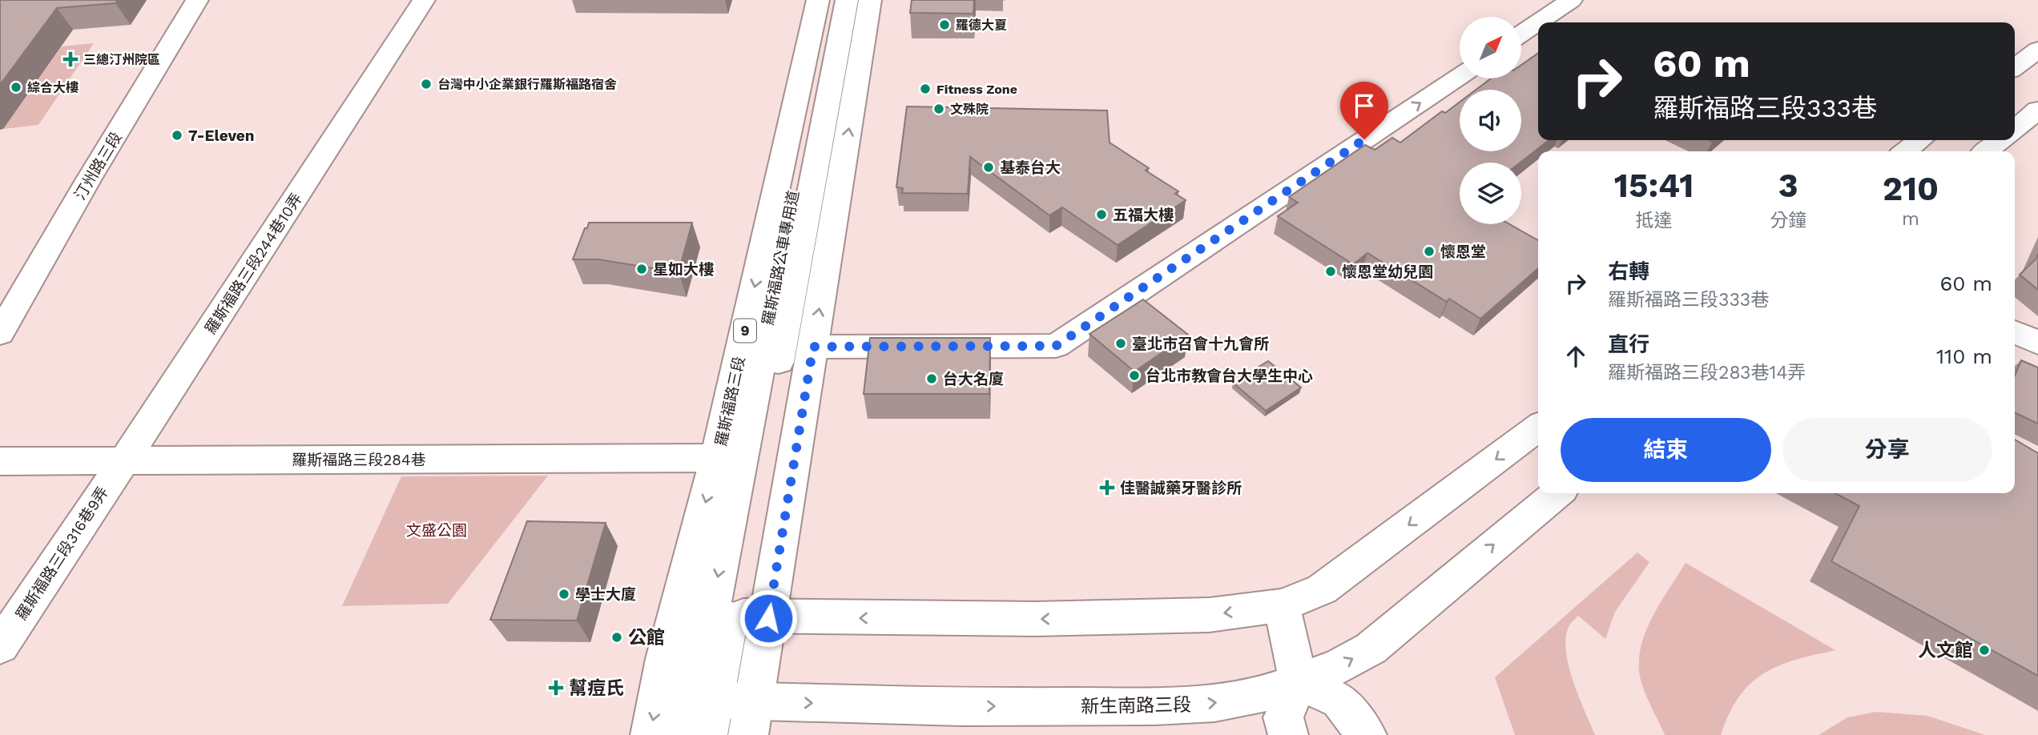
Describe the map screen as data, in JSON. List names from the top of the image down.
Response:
{
  "streets": {
    "main road": [
      "汀州路三段",
      "羅斯福路公車專用道",
      "羅斯福路三段244巷10弄",
      "9",
      "羅斯福路三段",
      "羅斯福路三段284巷",
      "羅斯福路三段316巷9弄",
      "新生南路三段"
    ]
  },
  "crossings": [
    ["羅斯福路公車專用道", "9"],
    ["羅斯福路三段244巷10弄", "羅斯福路三段284巷"],
    ["羅斯福路三段244巷10弄", "羅斯福路三段316巷9弄"],
    ["9", "新生南路三段"],
    ["羅斯福路三段", "羅斯福路三段284巷"],
    ["羅斯福路三段284巷", "羅斯福路三段316巷9弄"]
  ],
  "parks": ["文盛公園"],
  "places": {
    "other": [
      "羅德大夏",
      "台灣中小企業銀行羅斯福路宿舍",
      "綜合大樓",
      "Fitness Zone",
      "文殊院",
      "7-Eleven",
      "基泰台大",
      "五福大樓",
      "懷恩堂",
      "星如大樓",
      "懷恩堂幼兒園",
      "臺北市召會十九會所",
      "台北市教會台大學生中心",
      "台大名廈",
      "學士大廈",
      "公館",
      "人文館"
    ],
    "health": ["三總汀州院區", "佳醫誠藥牙醫診所", "幫痘氏"]
  },
  "north": "top right",
  "page": {
    "turn": ["60 m", "羅斯福路三段333巷"],
    "eta": [
      "15:41",
      "抵達",
      "3",
      "分鐘",
      "210",
      "m"
    ],
    "list": [
      {
        "name": "右轉",
        "note": "羅斯福路三段333巷",
        "value": "60 m"
      },
      {
        "name": "直行",
        "note": "羅斯福路三段283巷14弄",
        "value": "110 m"
      }
    ],
    "buttons": ["結束", "分享"]
  }
}
